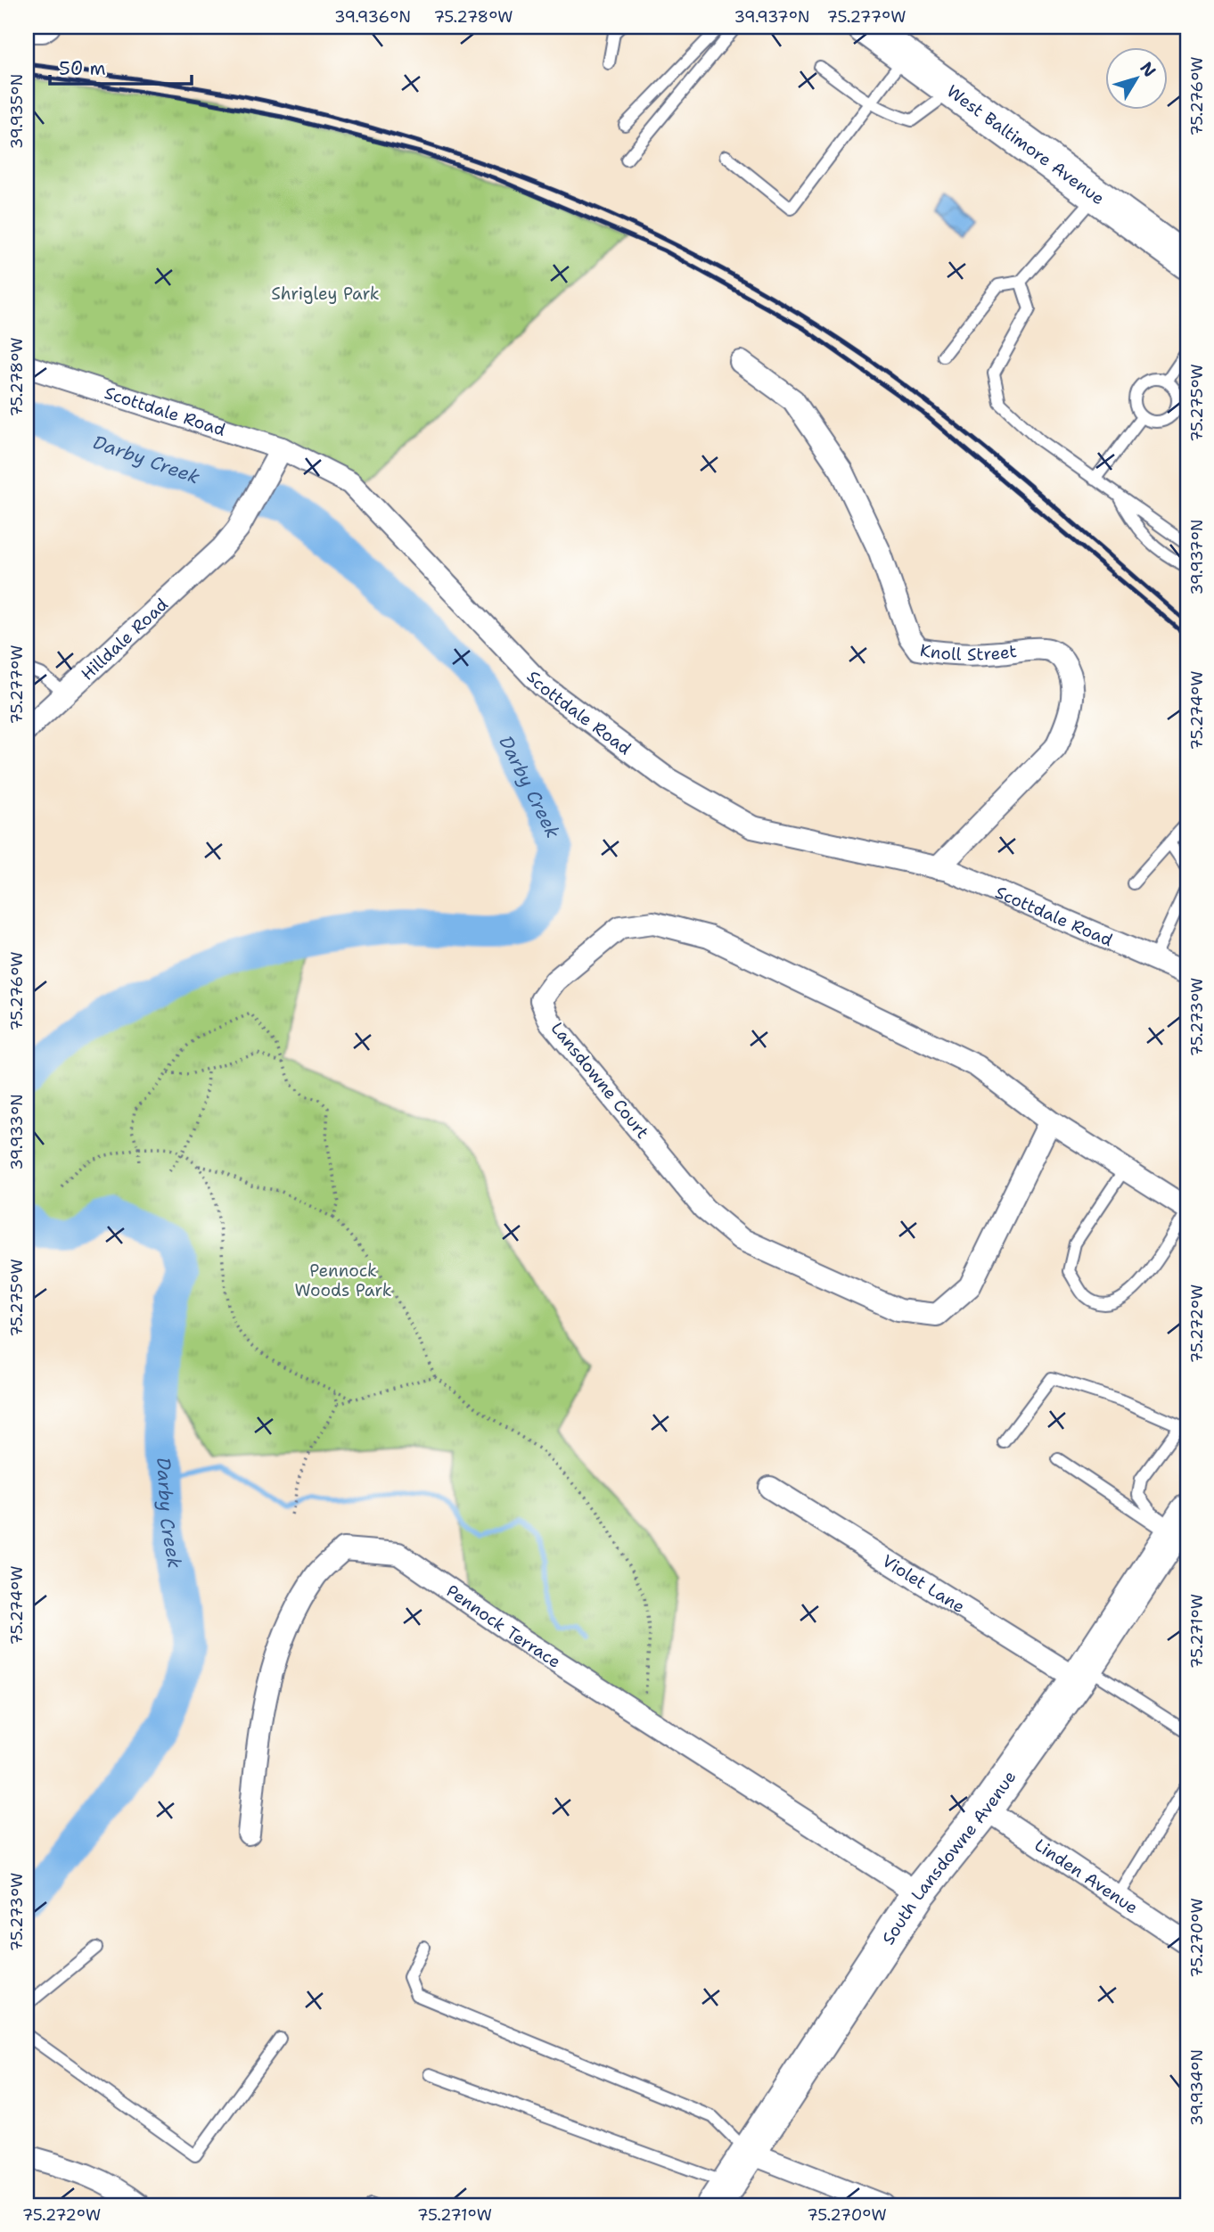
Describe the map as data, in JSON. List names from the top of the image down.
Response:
{
  "streets": {
    "main road": ["West Baltimore Avenue", "South Lansdowne Avenue"],
    "street": [
      "Scottdale Road",
      "Hilldale Road",
      "Knoll Street",
      "Lansdowne Court",
      "Violet Lane",
      "Pennock Terrace",
      "Linden Avenue"
    ]
  },
  "crossings": [
    ["Scottdale Road", "Hilldale Road"],
    ["Scottdale Road", "Knoll Street"],
    ["Violet Lane", "South Lansdowne Avenue"],
    ["Pennock Terrace", "South Lansdowne Avenue"],
    ["South Lansdowne Avenue", "Linden Avenue"]
  ],
  "water": ["Darby Creek"],
  "parks": ["Shrigley Park", "Pennock Woods Park"],
  "scale_bar": "50 m",
  "north": "top right",
  "coordinates": [
    "39.936°N",
    "75.278°W",
    "39.937°N",
    "75.277°W",
    "75.276°W",
    "39.935°N",
    "75.275°W",
    "75.274°W",
    "75.273°W",
    "39.933°N",
    "75.272°W",
    "75.271°W",
    "75.270°W",
    "39.934°N"
  ]
}
